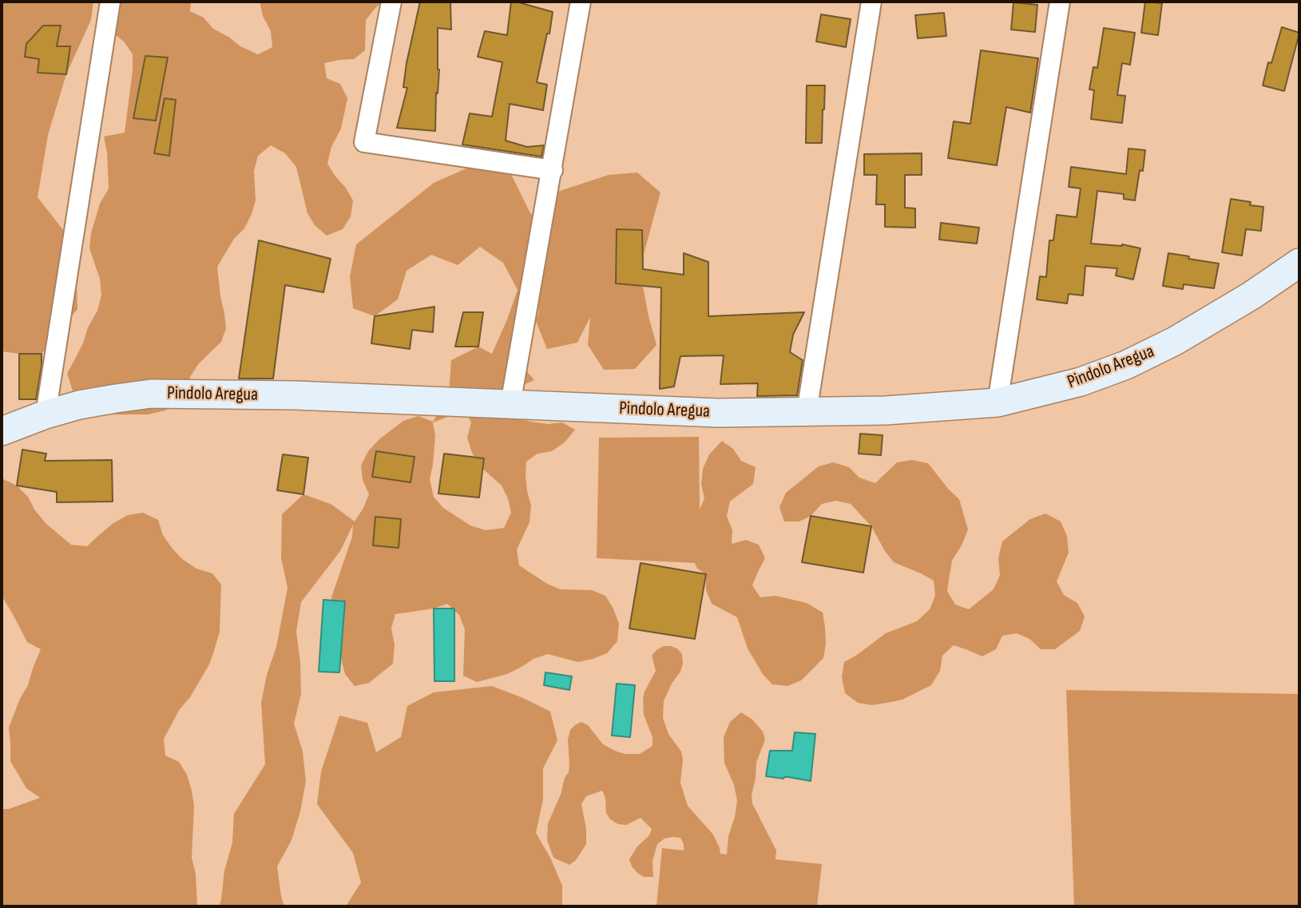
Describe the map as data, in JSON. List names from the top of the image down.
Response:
{
  "streets": {
    "main road": ["Pindolo Aregua"]
  }
}
